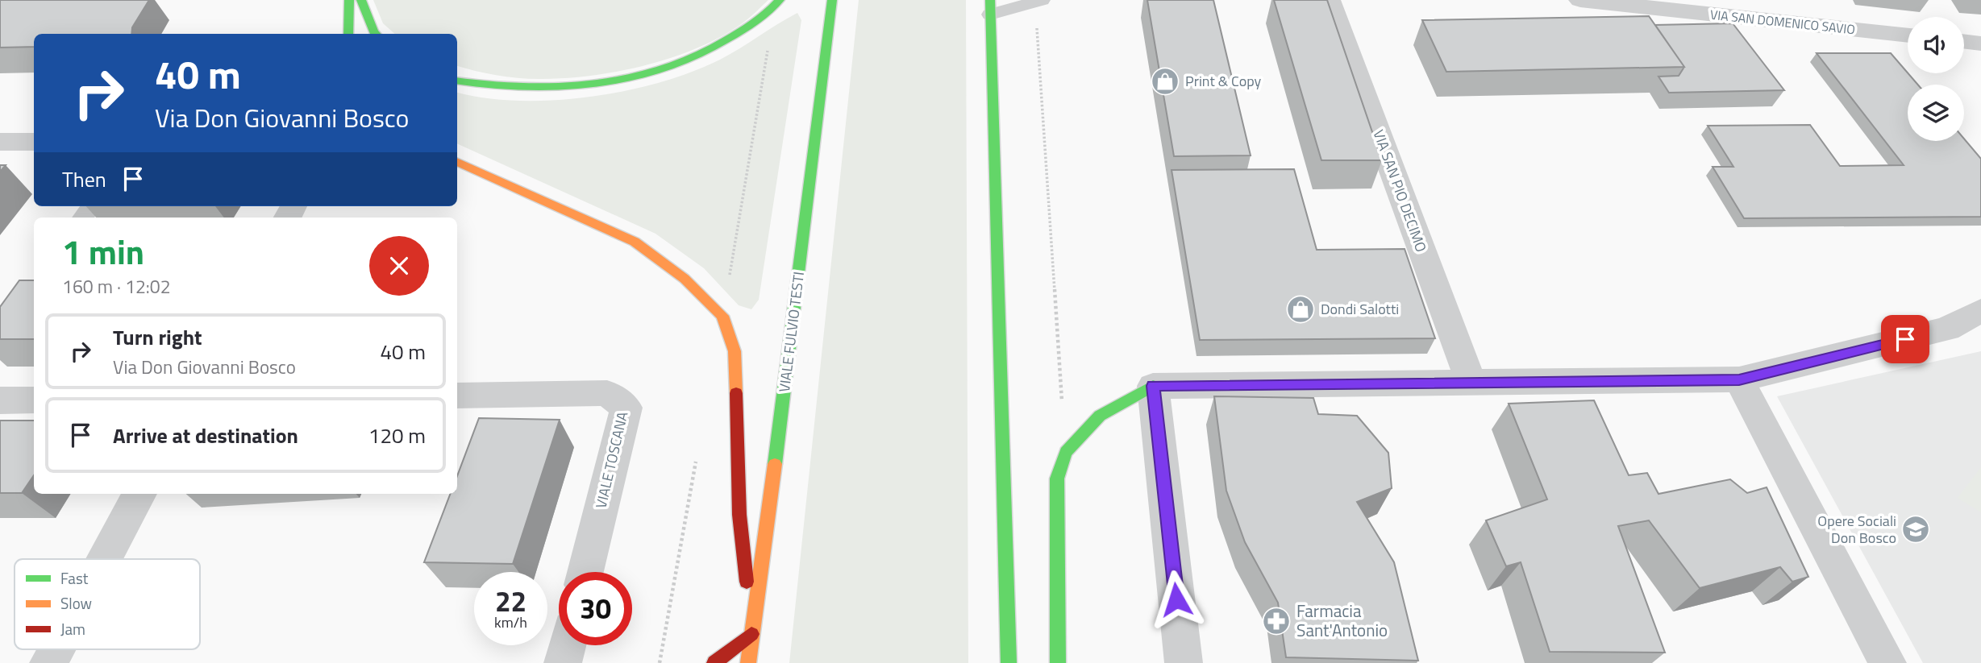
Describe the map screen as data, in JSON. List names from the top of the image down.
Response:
{
  "streets": {
    "highway": ["VIALE FULVIO TESTI"],
    "street": ["VIA SAN DOMENICO SAVIO", "VIA SAN PIO DECIMO", "VIALE TOSCANA"]
  },
  "places": {
    "shop": ["Print & Copy", "Dondi Salotti"],
    "school or university": ["Opere Sociali Don Bosco"],
    "pharmacy": ["Farmacia Sant'Antonio"]
  },
  "legend": ["Fast", "Slow", "Jam"],
  "page": {
    "turn": ["40 m", "Via Don Giovanni Bosco"],
    "then": "Then",
    "heading": ["1 min", "160 m · 12:02"],
    "list": [
      {
        "name": "Turn right",
        "note": "Via Don Giovanni Bosco",
        "value": "40 m"
      },
      {
        "name": "Arrive at destination",
        "value": "120 m"
      }
    ],
    "speed": "22 km/h",
    "limit": "30"
  }
}
